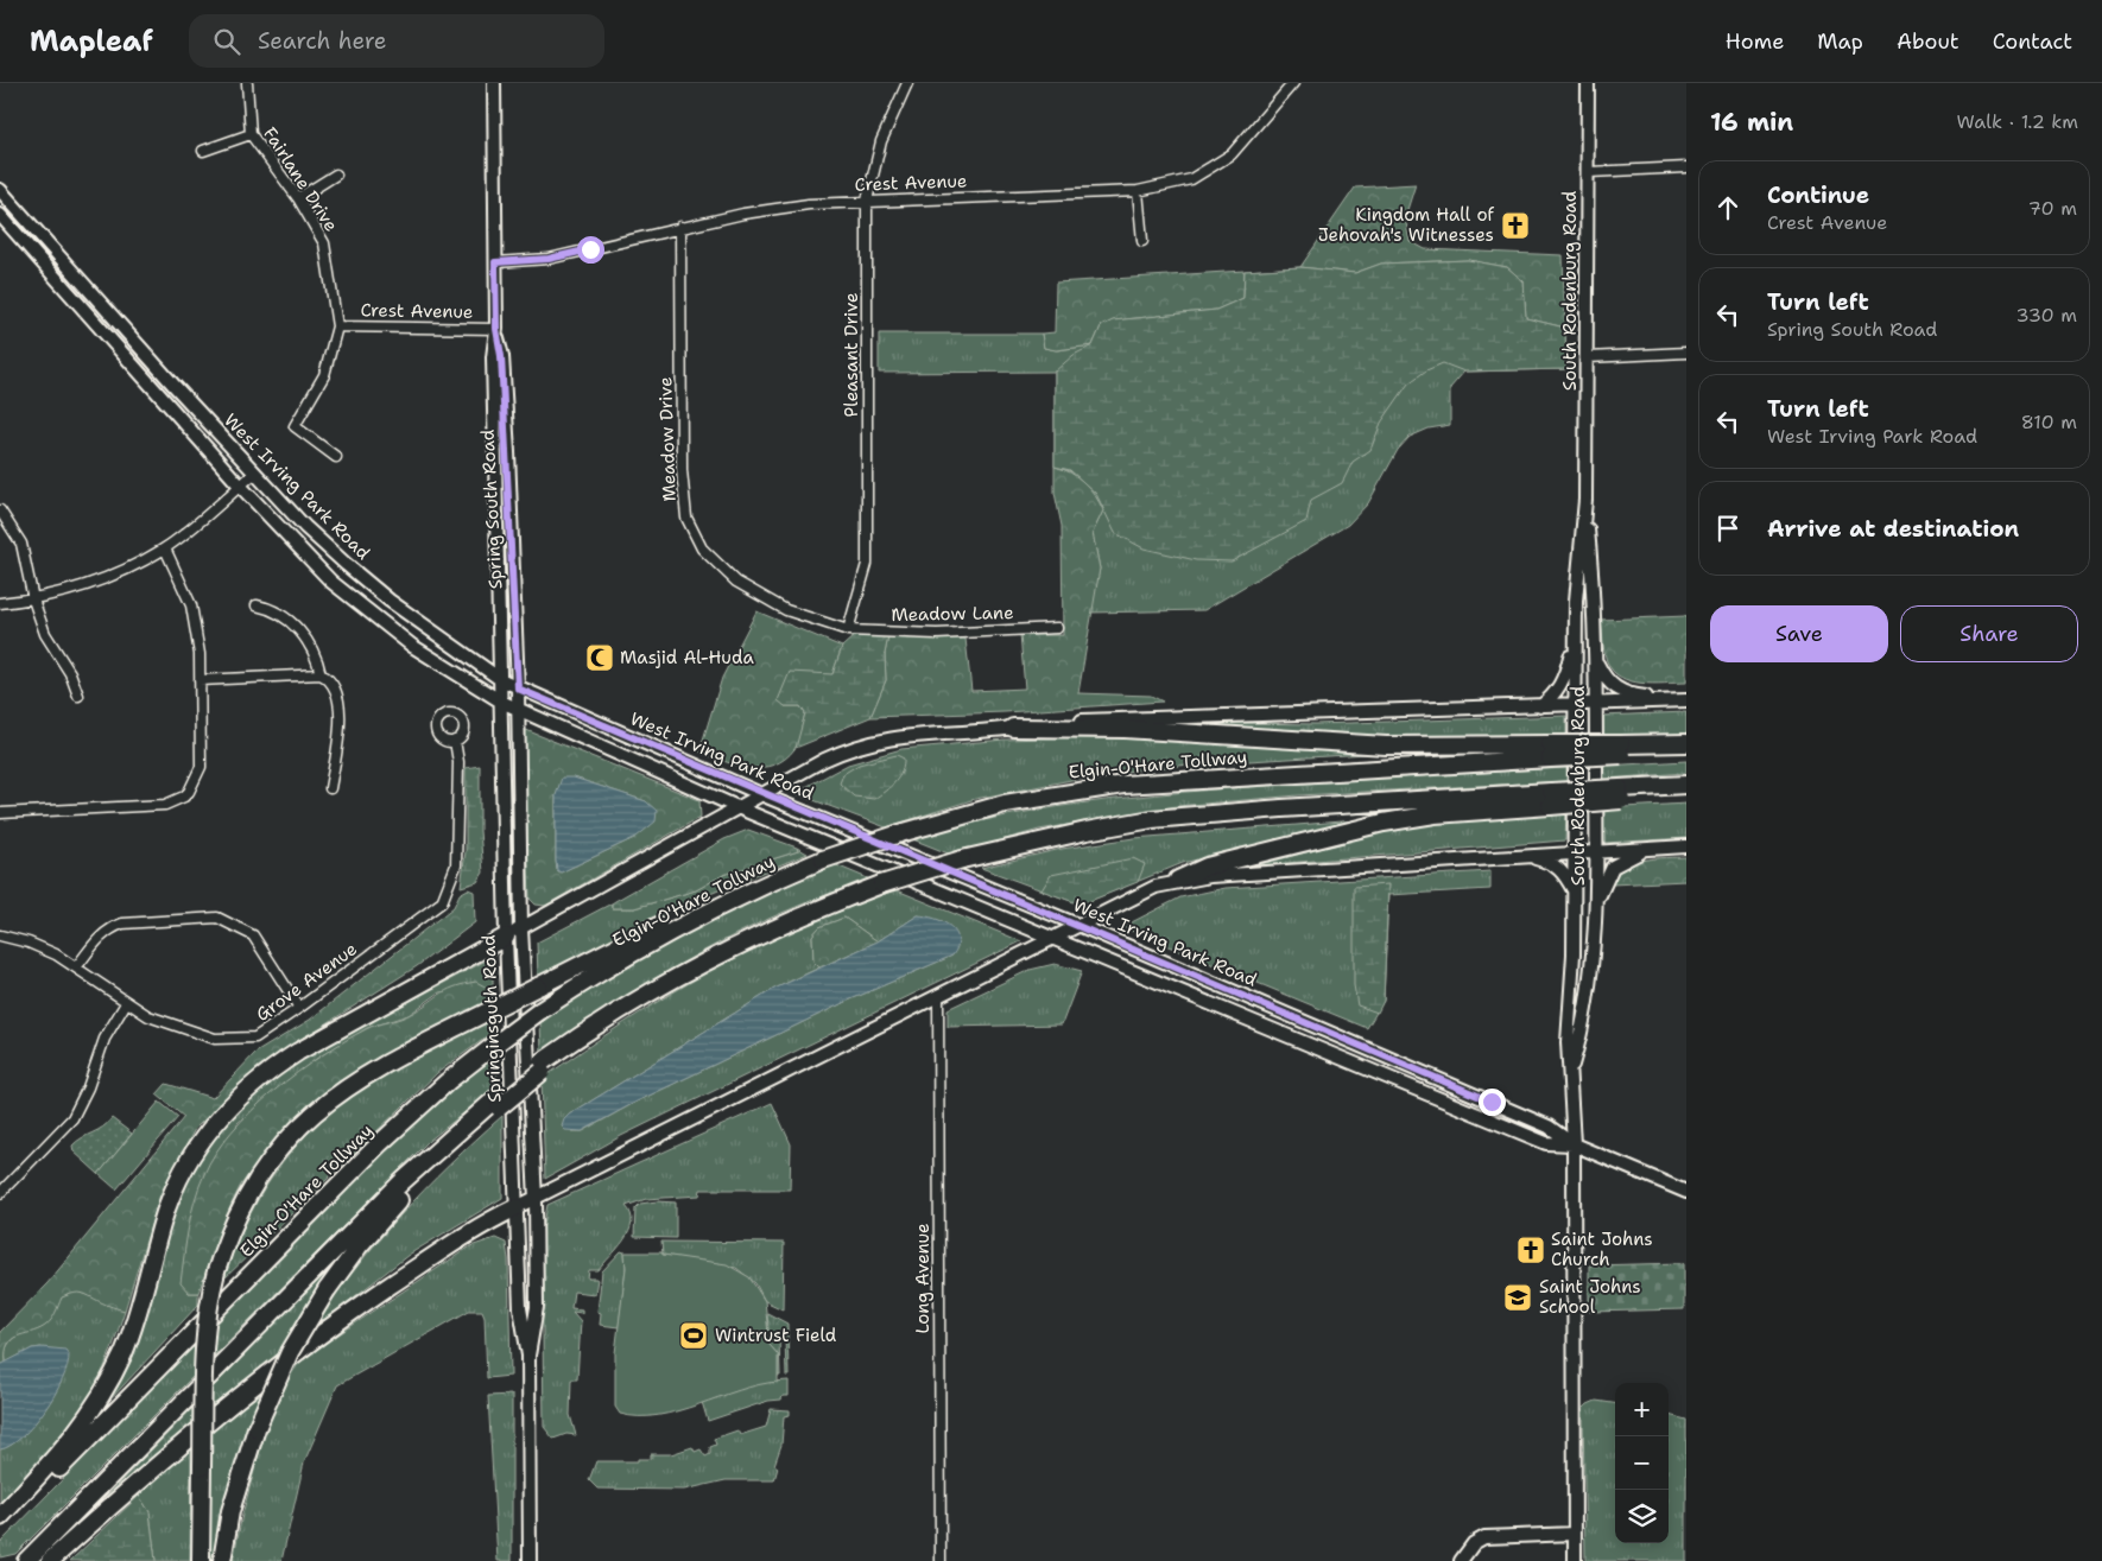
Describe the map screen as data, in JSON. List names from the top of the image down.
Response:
{
  "streets": {
    "highway": ["Elgin-O'Hare Tollway"],
    "main road": [
      "South Rodenburg Road",
      "West Irving Park Road",
      "Spring South Road",
      "Springinsguth Road"
    ],
    "street": [
      "Fairlane Drive",
      "Crest Avenue",
      "Pleasant Drive",
      "Meadow Drive",
      "Meadow Lane",
      "Grove Avenue",
      "Long Avenue"
    ]
  },
  "crossings": [
    ["Fairlane Drive", "Crest Avenue"],
    ["Crest Avenue", "Pleasant Drive"],
    ["Crest Avenue", "Meadow Drive"],
    ["Crest Avenue", "Spring South Road"],
    ["South Rodenburg Road", "West Irving Park Road"],
    ["Pleasant Drive", "Meadow Drive"],
    ["Pleasant Drive", "Meadow Lane"],
    ["Meadow Drive", "Meadow Lane"],
    ["West Irving Park Road", "Spring South Road"],
    ["West Irving Park Road", "Springinsguth Road"],
    ["Spring South Road", "Springinsguth Road"]
  ],
  "places": {
    "church": ["Kingdom Hall of Jehovah's Witnesses", "Saint Johns Church"],
    "mosque": ["Masjid Al-Huda"],
    "school or university": ["Saint Johns School"],
    "sports": ["Wintrust Field"]
  },
  "page": {
    "header": "Mapleaf",
    "search": "Search here",
    "nav": [
      "Home",
      "Map",
      "About",
      "Contact"
    ],
    "heading": ["16 min", "Walk · 1.2 km"],
    "list": [
      ["Continue", "Crest Avenue", "70 m"],
      ["Turn left", "Spring South Road", "330 m"],
      ["Turn left", "West Irving Park Road", "810 m"],
      "Arrive at destination"
    ],
    "buttons": ["Save", "Share"],
    "map_buttons": ["+", "−"]
  }
}
